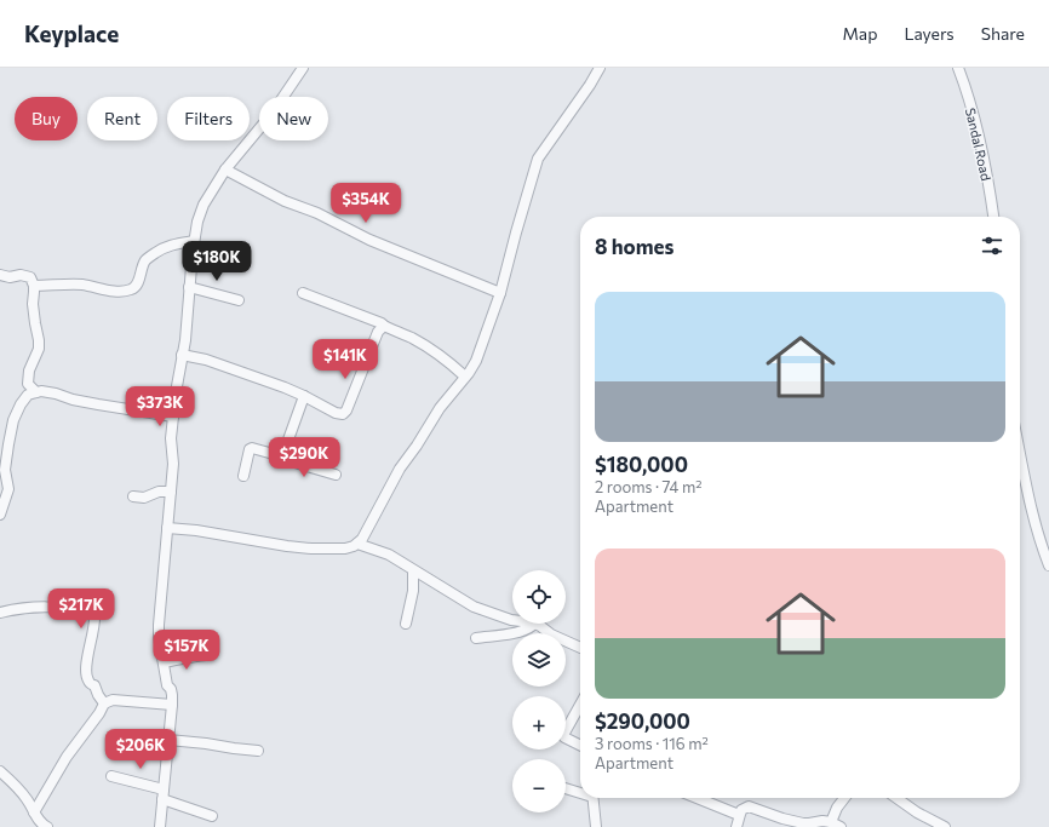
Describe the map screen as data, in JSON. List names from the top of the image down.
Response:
{
  "streets": {
    "street": ["Sandal Road"]
  },
  "page": {
    "header": "Keyplace",
    "nav": ["Map", "Layers", "Share"],
    "chip": [
      "Buy",
      "Rent",
      "Filters",
      "New"
    ],
    "price": [
      "$354K",
      "$180K",
      "$141K",
      "$373K",
      "$290K",
      "$217K",
      "$157K",
      "$206K"
    ],
    "heading": "8 homes",
    "list": [
      {
        "name": "$180,000",
        "note": "2 rooms · 74 m² · Apartment"
      },
      {
        "name": "$290,000",
        "note": "3 rooms · 116 m² · Apartment"
      }
    ],
    "map_buttons": ["+", "−"]
  }
}
